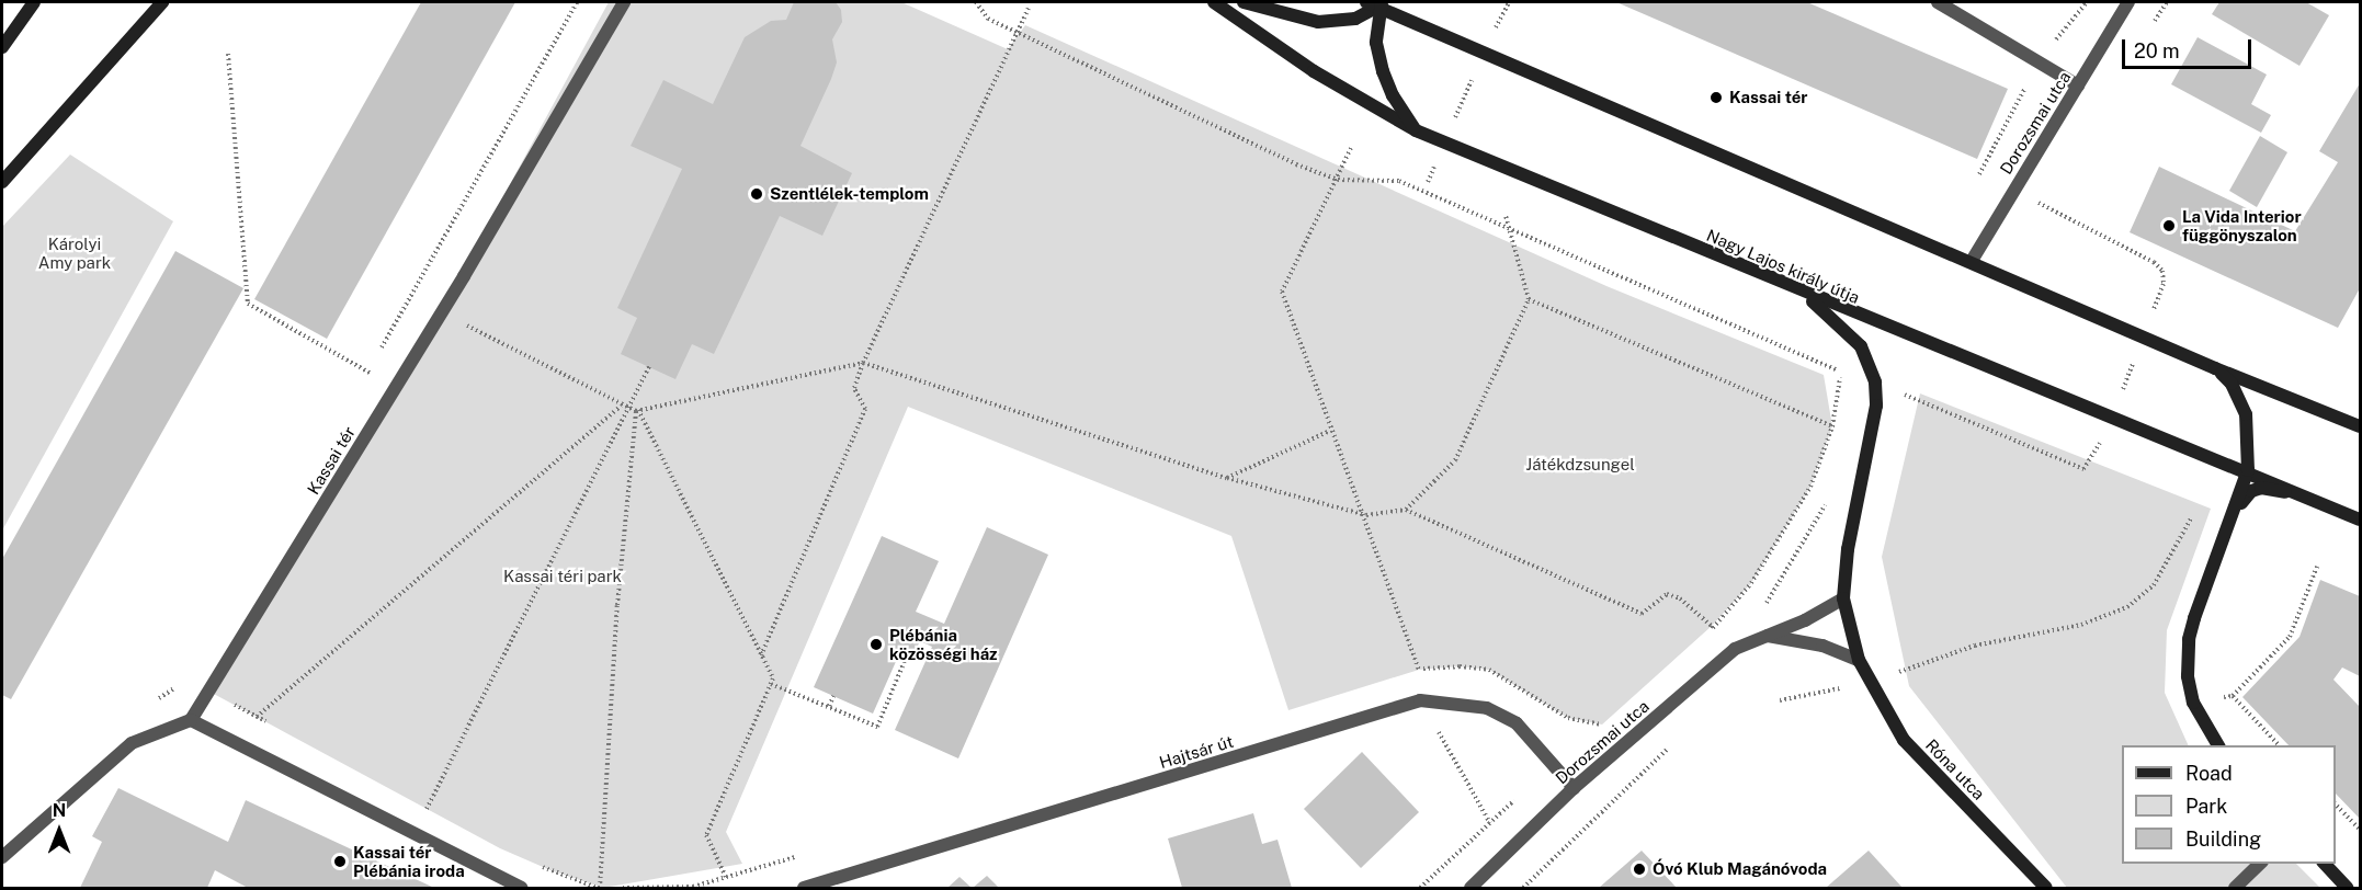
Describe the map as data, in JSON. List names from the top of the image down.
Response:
{
  "streets": {
    "main road": ["Nagy Lajos király útja", "Róna utca"],
    "street": ["Dorozsmai utca", "Kassai tér", "Hajtsár út"]
  },
  "crossings": [
    ["Dorozsmai utca", "Hajtsár út"]
  ],
  "parks": ["Károlyi Amy park", "Játékdzsungel", "Kassai téri park"],
  "places": [
    "Kassai tér",
    "Szentlélek-templom",
    "La Vida Interior függönyszalon",
    "Plébánia közösségi ház",
    "Kassai tér Plébánia iroda",
    "Óvó Klub Magánóvoda"
  ],
  "legend": ["Road", "Park", "Building"],
  "scale_bar": "20 m",
  "north": "top"
}
